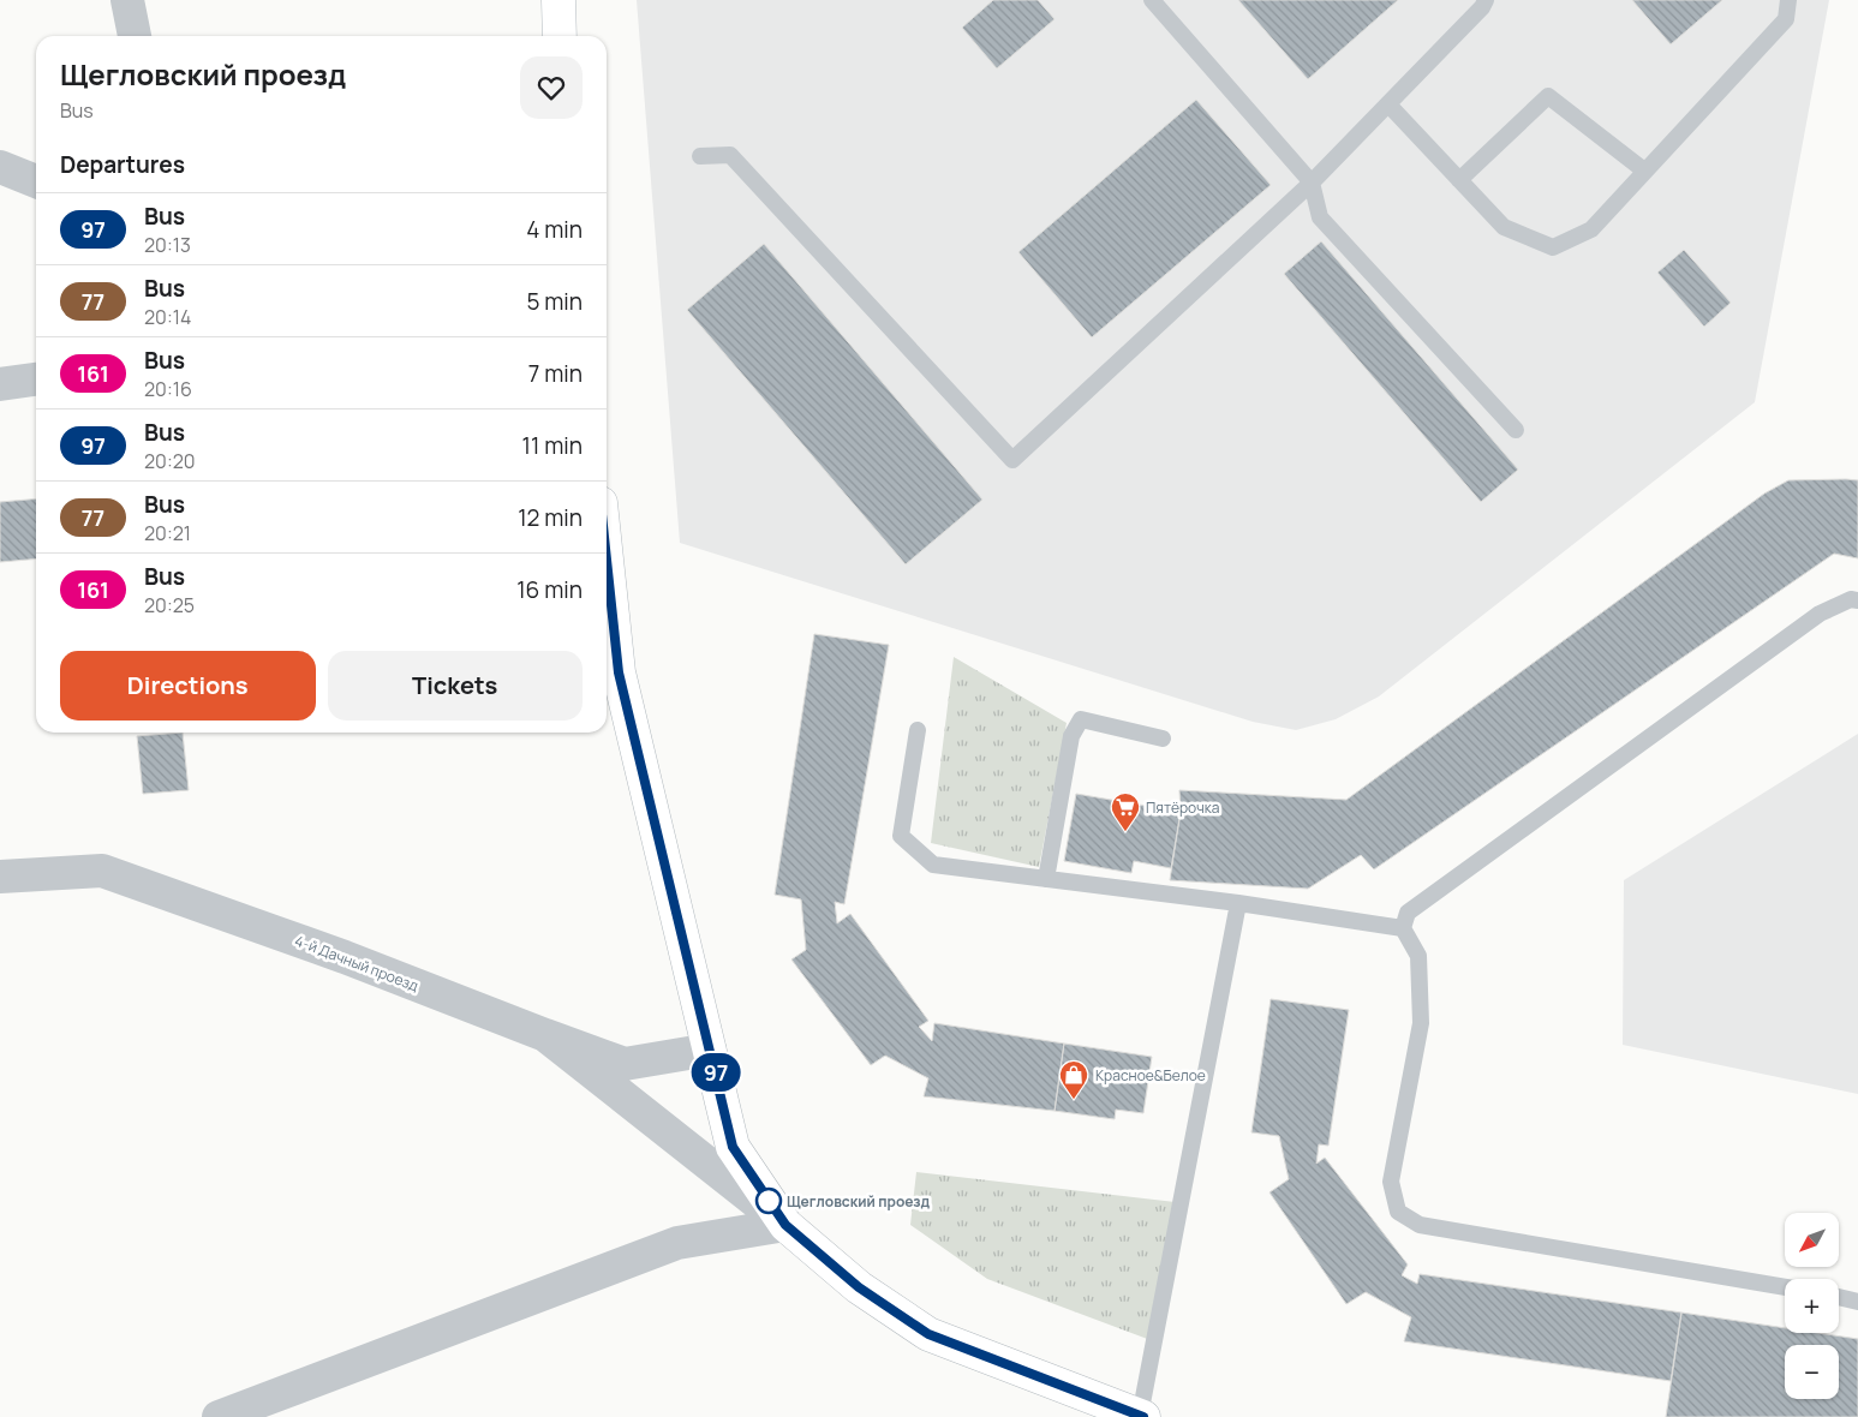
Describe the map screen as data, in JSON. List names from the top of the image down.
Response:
{
  "streets": {
    "street": ["4-й Дачный проезд"]
  },
  "places": {
    "supermarket": ["Пятёрочка"],
    "shop": ["Красное&Белое"],
    "other": ["Щегловский проезд"]
  },
  "lines": ["bus line 97"],
  "north": "bottom left",
  "page": {
    "on_map": "97",
    "heading": [
      ["Щегловский проезд", "Bus"],
      "Departures"
    ],
    "list": [
      {
        "mark": "97",
        "name": "Bus",
        "note": "20:13",
        "value": "4 min"
      },
      {
        "mark": "77",
        "name": "Bus",
        "note": "20:14",
        "value": "5 min"
      },
      {
        "mark": "161",
        "name": "Bus",
        "note": "20:16",
        "value": "7 min"
      },
      {
        "mark": "97",
        "name": "Bus",
        "note": "20:20",
        "value": "11 min"
      },
      {
        "mark": "77",
        "name": "Bus",
        "note": "20:21",
        "value": "12 min"
      },
      {
        "mark": "161",
        "name": "Bus",
        "note": "20:25",
        "value": "16 min"
      }
    ],
    "buttons": ["Directions", "Tickets"],
    "map_buttons": ["+", "−"]
  }
}
